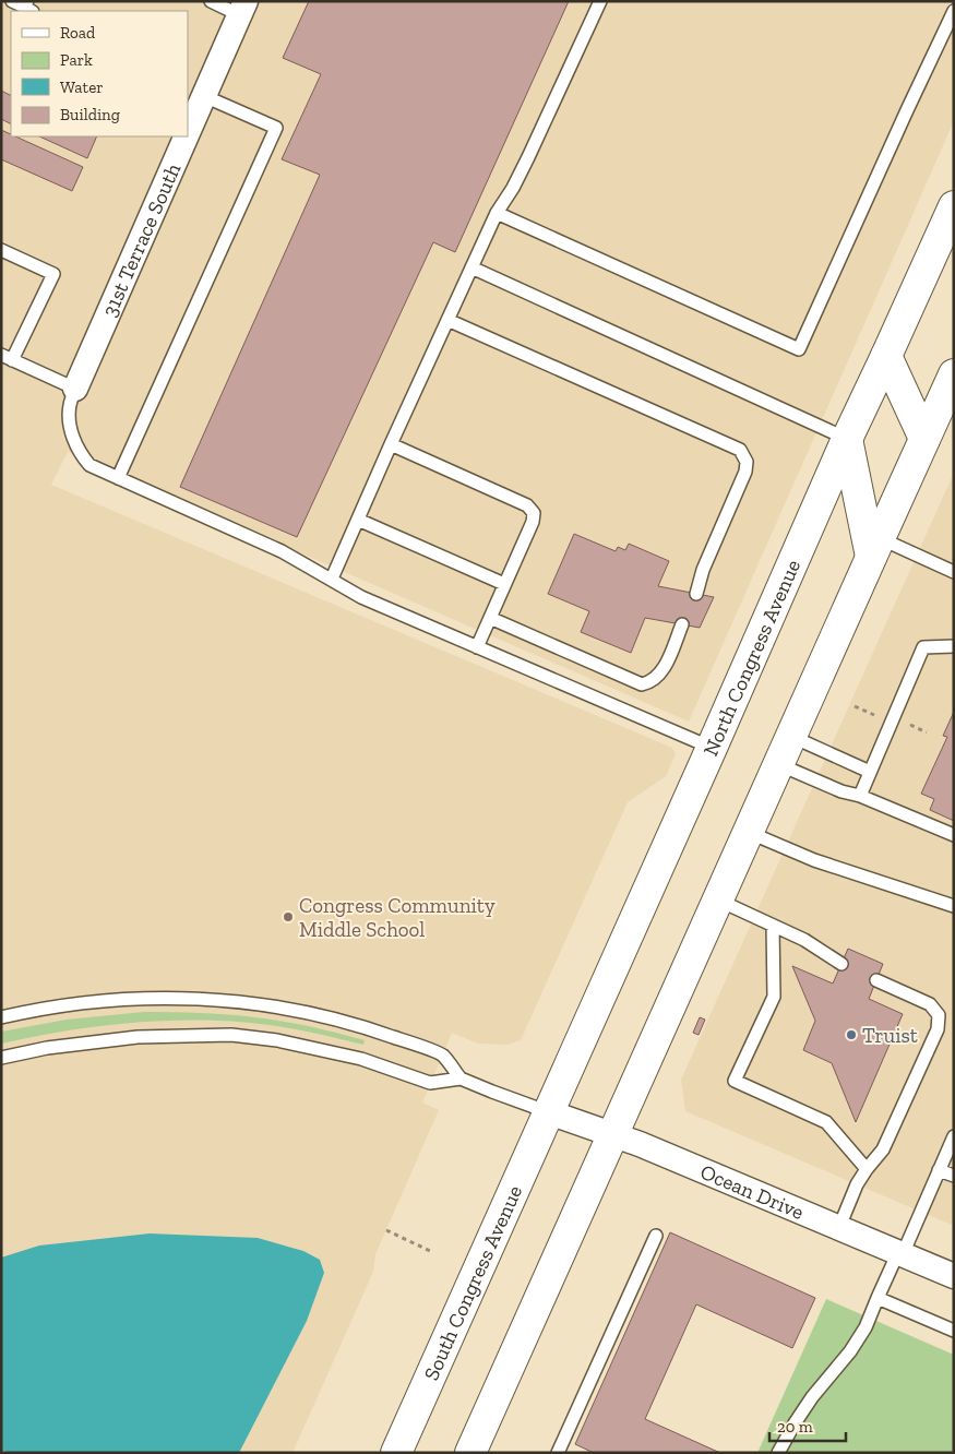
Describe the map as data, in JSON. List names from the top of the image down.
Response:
{
  "streets": {
    "main road": ["North Congress Avenue", "South Congress Avenue"],
    "street": ["31st Terrace South", "Ocean Drive"]
  },
  "crossings": [
    ["North Congress Avenue", "Ocean Drive"],
    ["North Congress Avenue", "South Congress Avenue"],
    ["Ocean Drive", "South Congress Avenue"]
  ],
  "places": ["Congress Community Middle School", "Truist"],
  "legend": [
    "Road",
    "Park",
    "Water",
    "Building"
  ],
  "scale_bar": "20 m"
}
